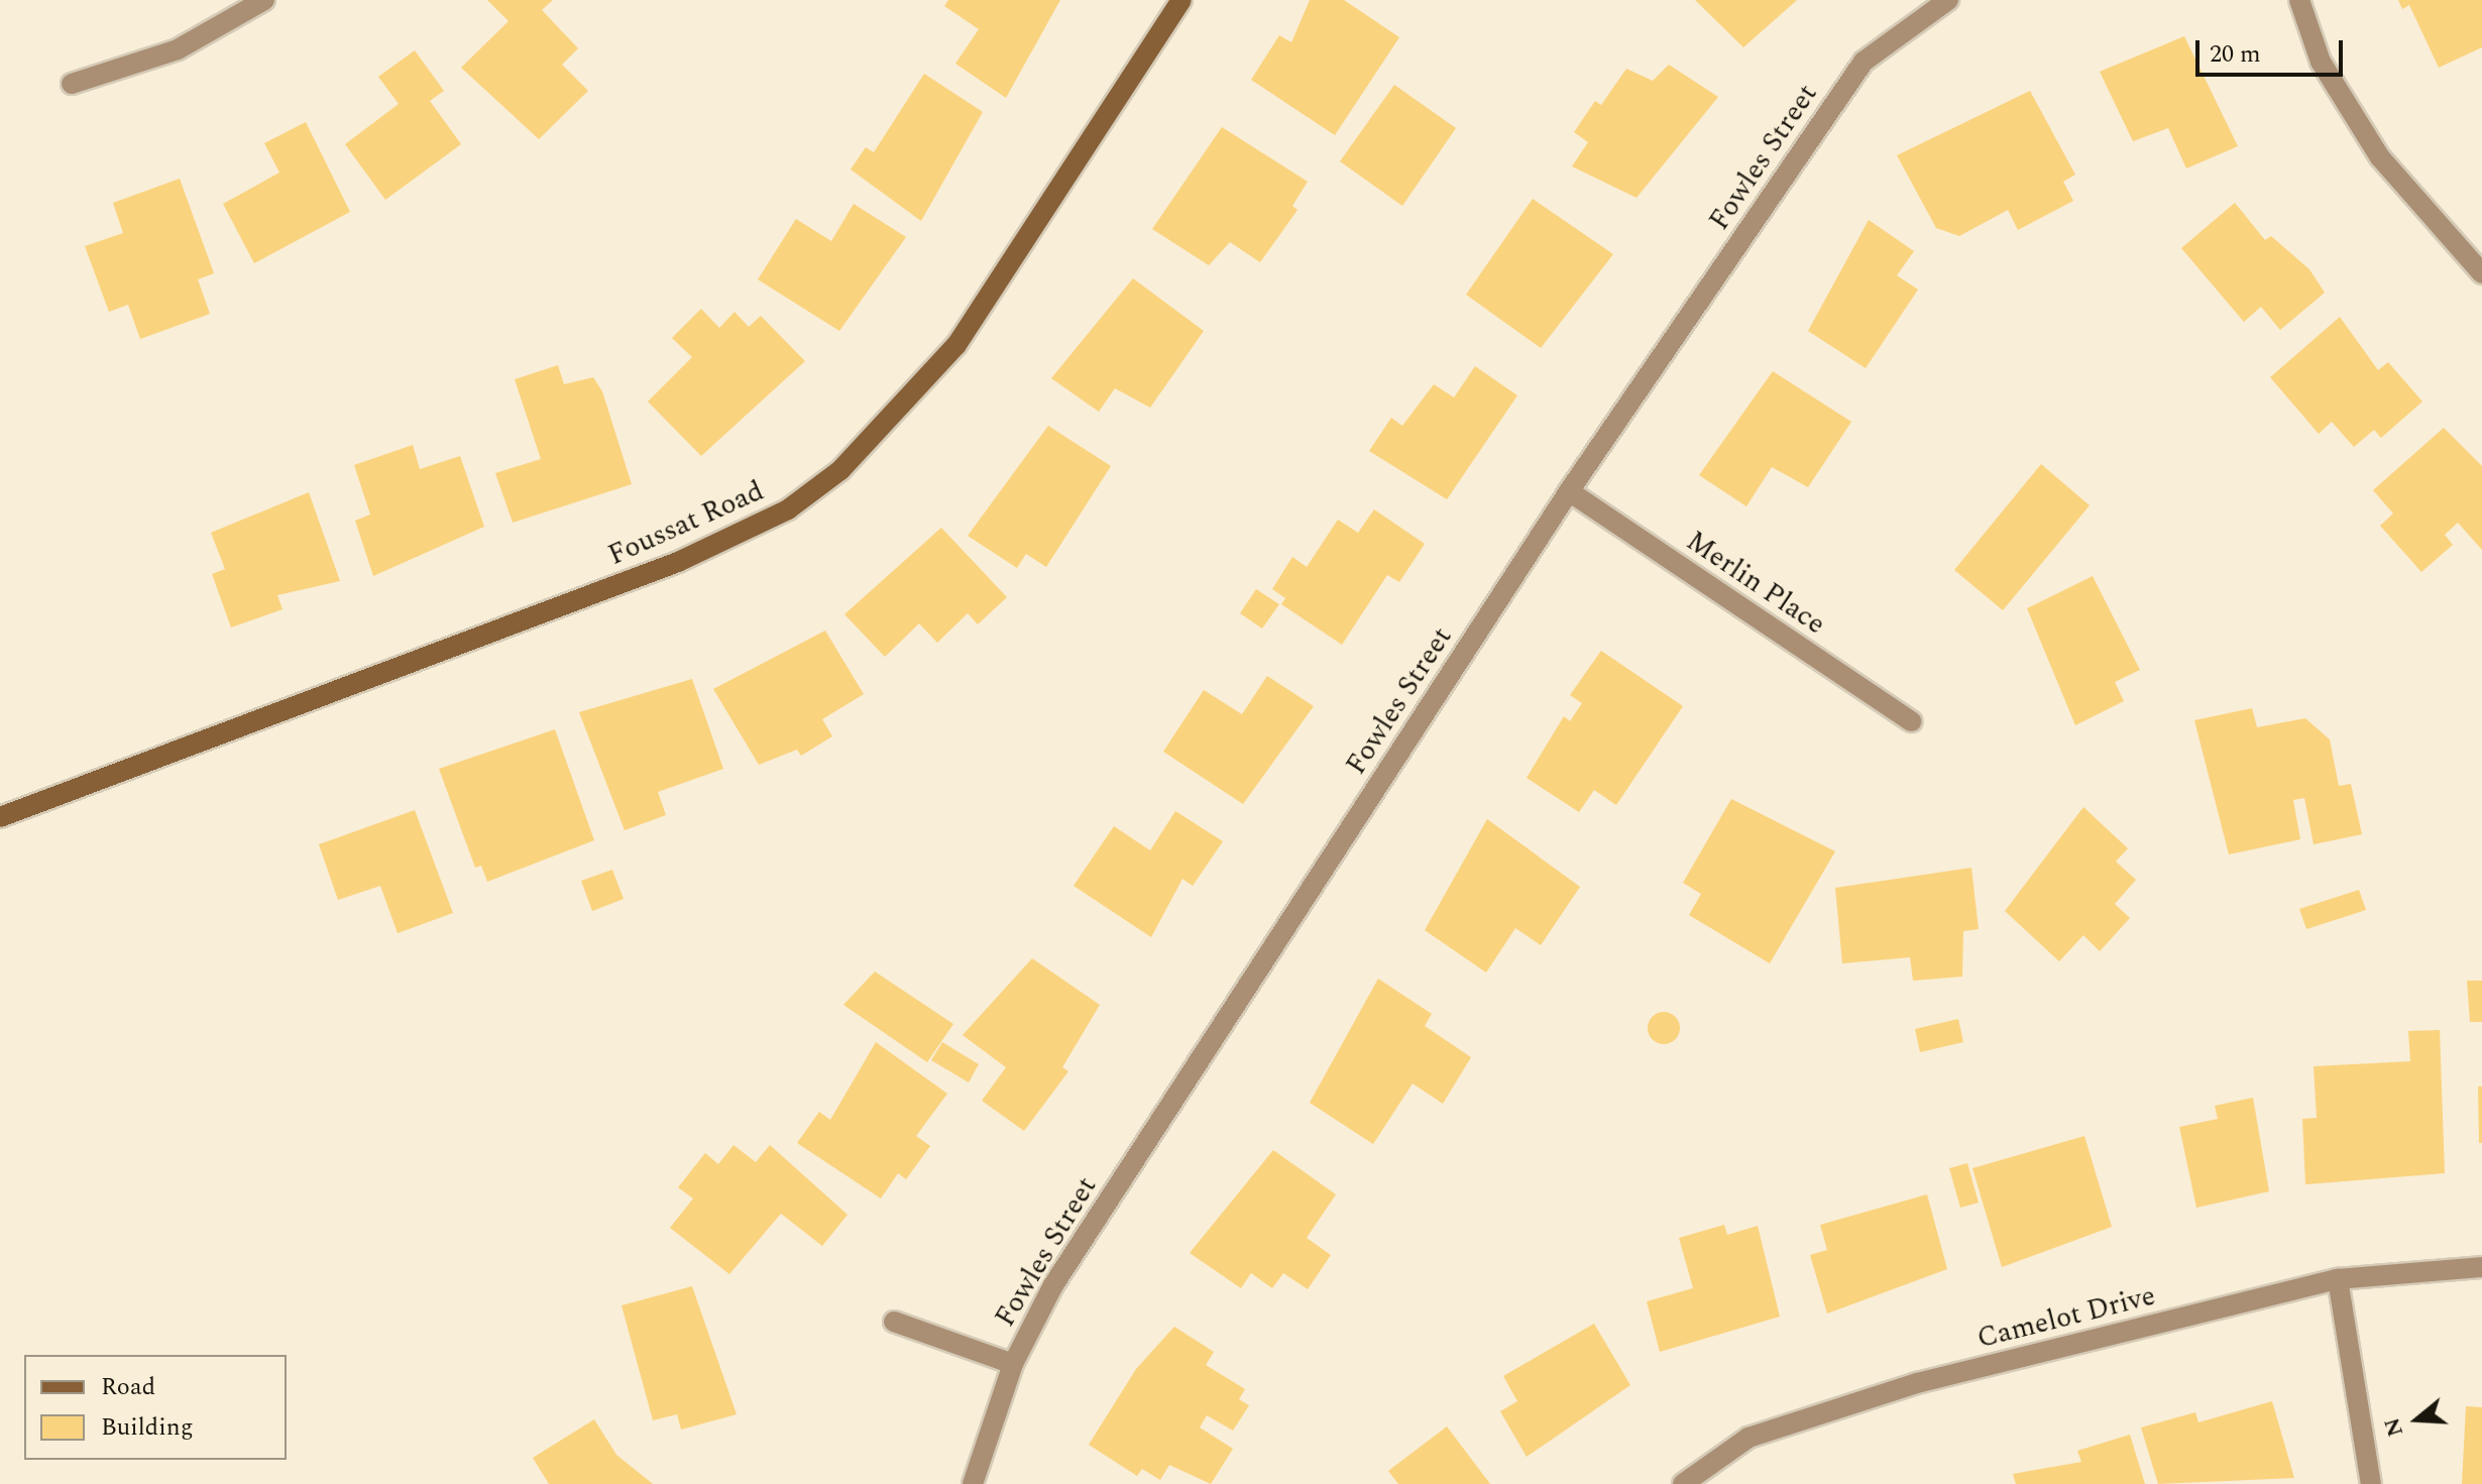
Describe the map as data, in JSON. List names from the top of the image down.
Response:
{
  "streets": {
    "main road": ["Foussat Road"],
    "street": ["Fowles Street", "Merlin Place", "Camelot Drive"]
  },
  "crossings": [
    ["Fowles Street", "Merlin Place"]
  ],
  "legend": ["Road", "Building"],
  "scale_bar": "20 m",
  "north": "left"
}
